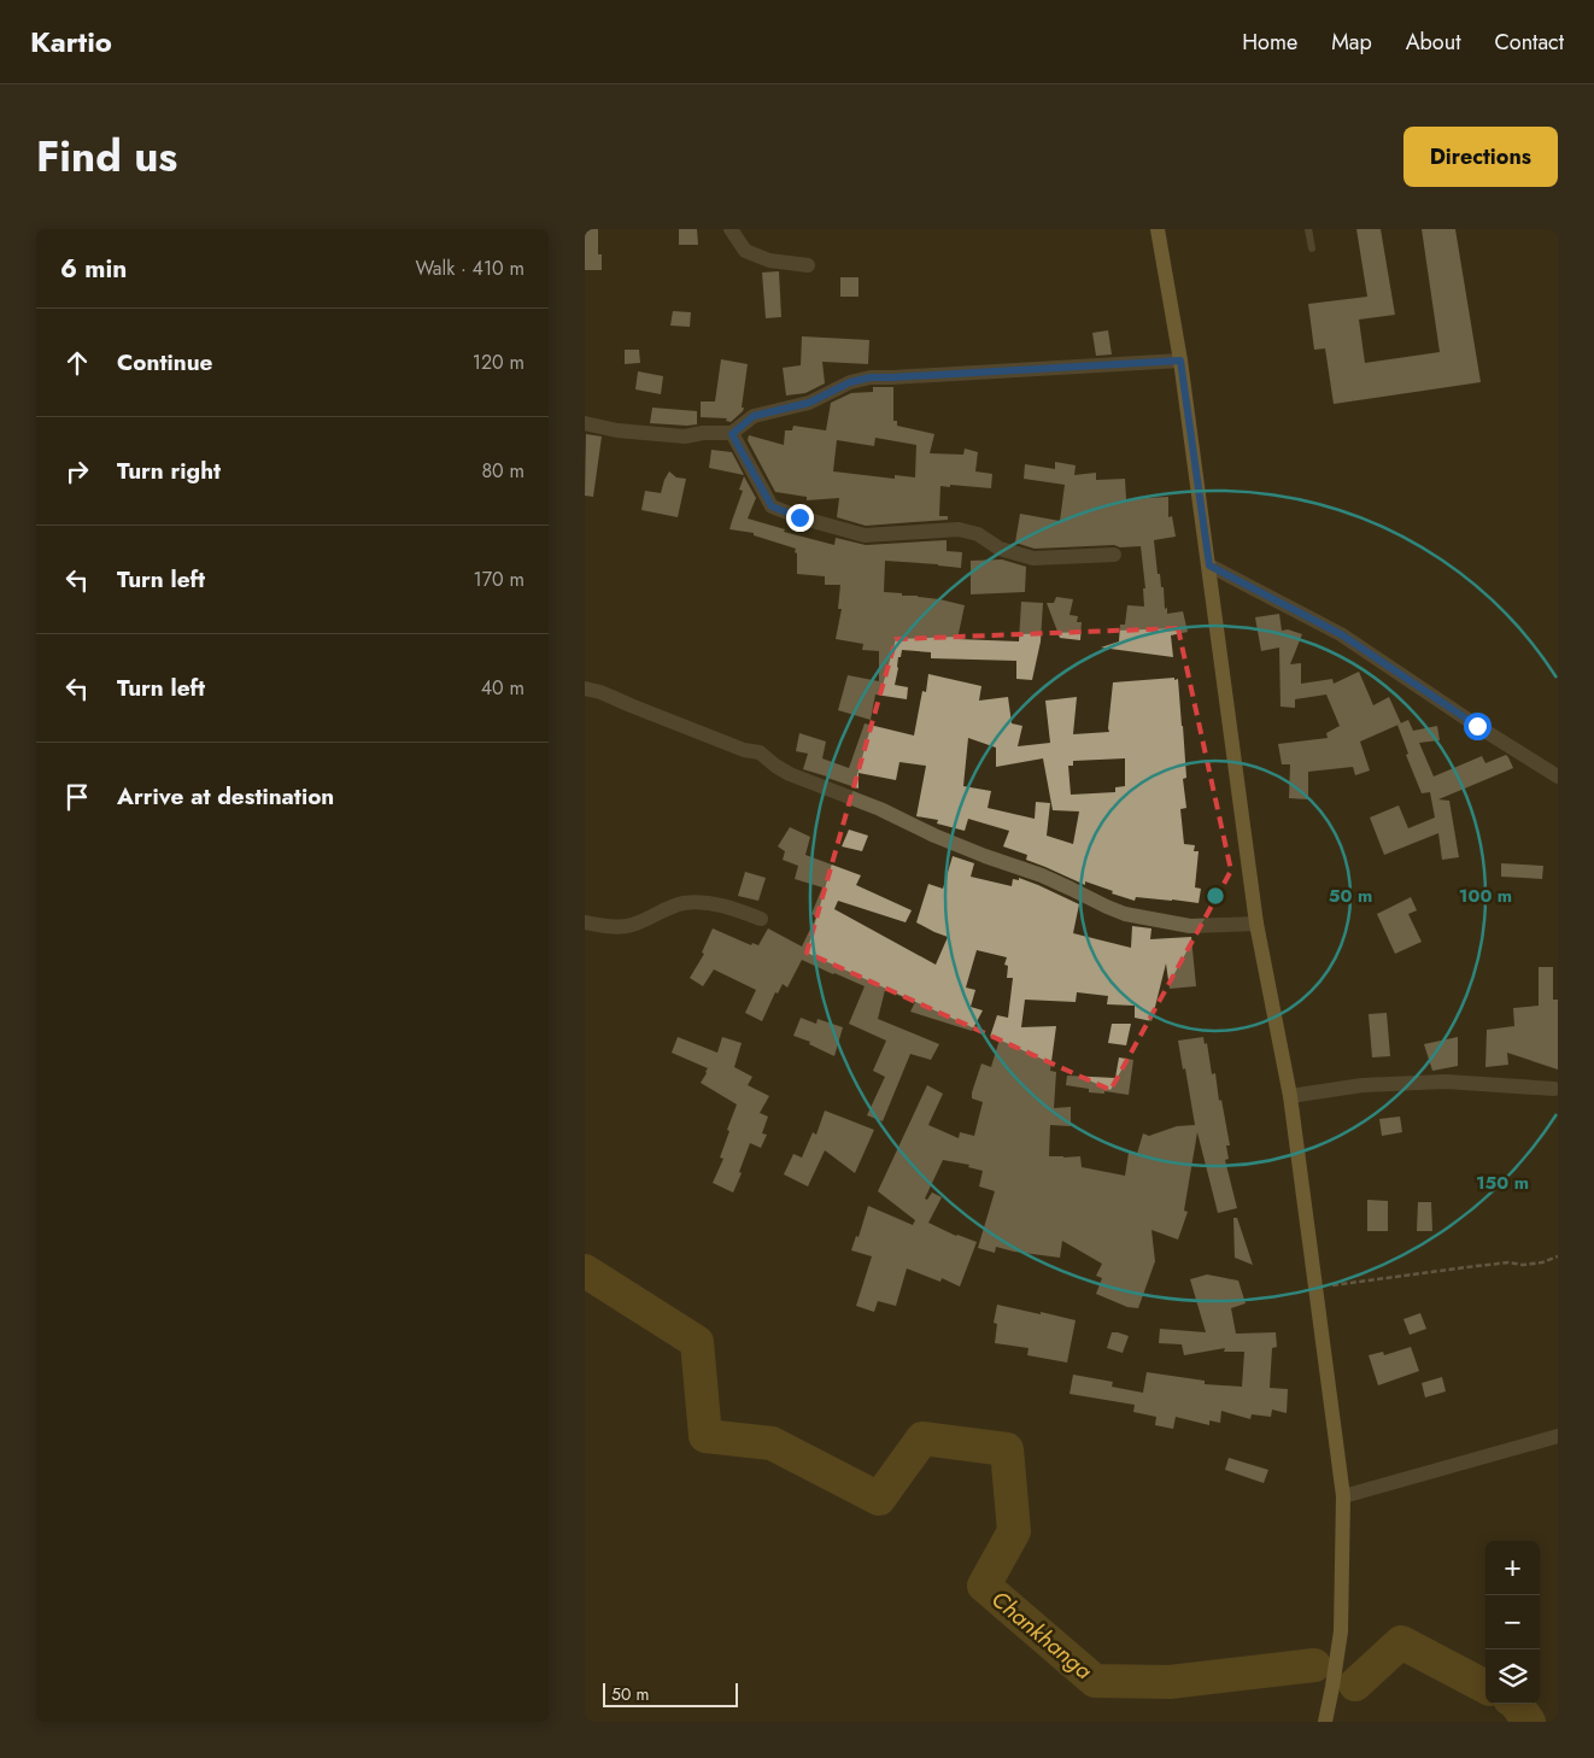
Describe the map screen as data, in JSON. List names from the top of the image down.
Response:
{
  "water": ["Chankhanga"],
  "scale_bar": "50 m",
  "page": {
    "header": "Kartio",
    "nav": [
      "Home",
      "Map",
      "About",
      "Contact"
    ],
    "title": "Find us",
    "buttons": "Directions",
    "heading": ["6 min", "Walk · 410 m"],
    "list": [
      ["Continue", "120 m"],
      ["Turn right", "80 m"],
      ["Turn left", "170 m"],
      ["Turn left", "40 m"],
      "Arrive at destination"
    ],
    "map_buttons": ["+", "−"],
    "scale": "50 m"
  },
  "rings": ["50 m", "100 m", "150 m"]
}
